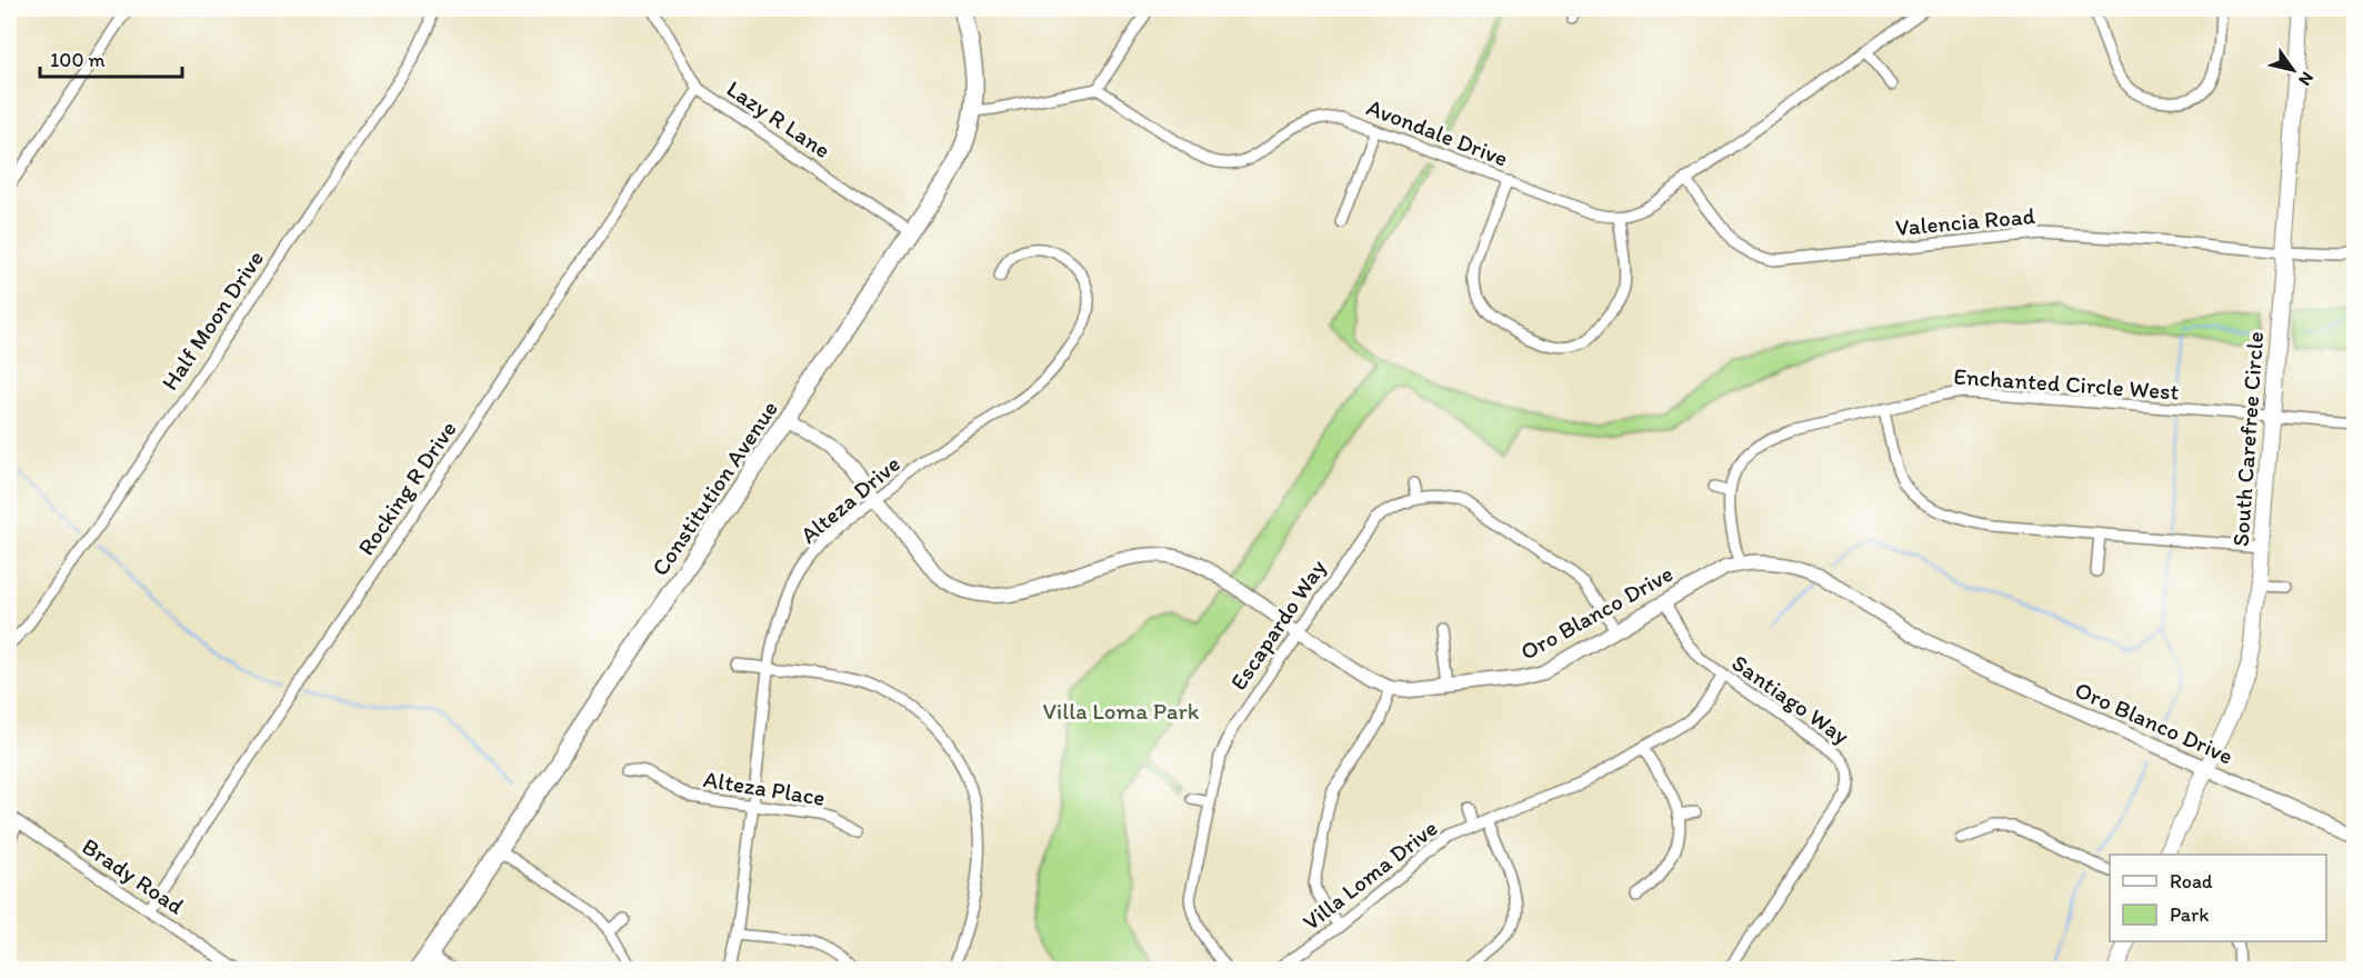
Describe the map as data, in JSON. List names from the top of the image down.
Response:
{
  "streets": {
    "main road": ["South Carefree Circle", "Constitution Avenue"],
    "street": [
      "Lazy R Lane",
      "Avondale Drive",
      "Valencia Road",
      "Half Moon Drive",
      "Enchanted Circle West",
      "Rocking R Drive",
      "Alteza Drive",
      "Oro Blanco Drive",
      "Escapardo Way",
      "Santiago Way",
      "Alteza Place",
      "Villa Loma Drive",
      "Brady Road"
    ]
  },
  "crossings": [
    ["Lazy R Lane", "Rocking R Drive"],
    ["Lazy R Lane", "Constitution Avenue"],
    ["Valencia Road", "South Carefree Circle"],
    ["Enchanted Circle West", "South Carefree Circle"],
    ["Enchanted Circle West", "Oro Blanco Drive"],
    ["South Carefree Circle", "Oro Blanco Drive"],
    ["Rocking R Drive", "Brady Road"],
    ["Constitution Avenue", "Oro Blanco Drive"],
    ["Alteza Drive", "Oro Blanco Drive"],
    ["Alteza Drive", "Alteza Place"],
    ["Oro Blanco Drive", "Escapardo Way"],
    ["Oro Blanco Drive", "Santiago Way"],
    ["Santiago Way", "Villa Loma Drive"]
  ],
  "parks": ["Villa Loma Park"],
  "legend": ["Road", "Park"],
  "scale_bar": "100 m",
  "north": "bottom right"
}
